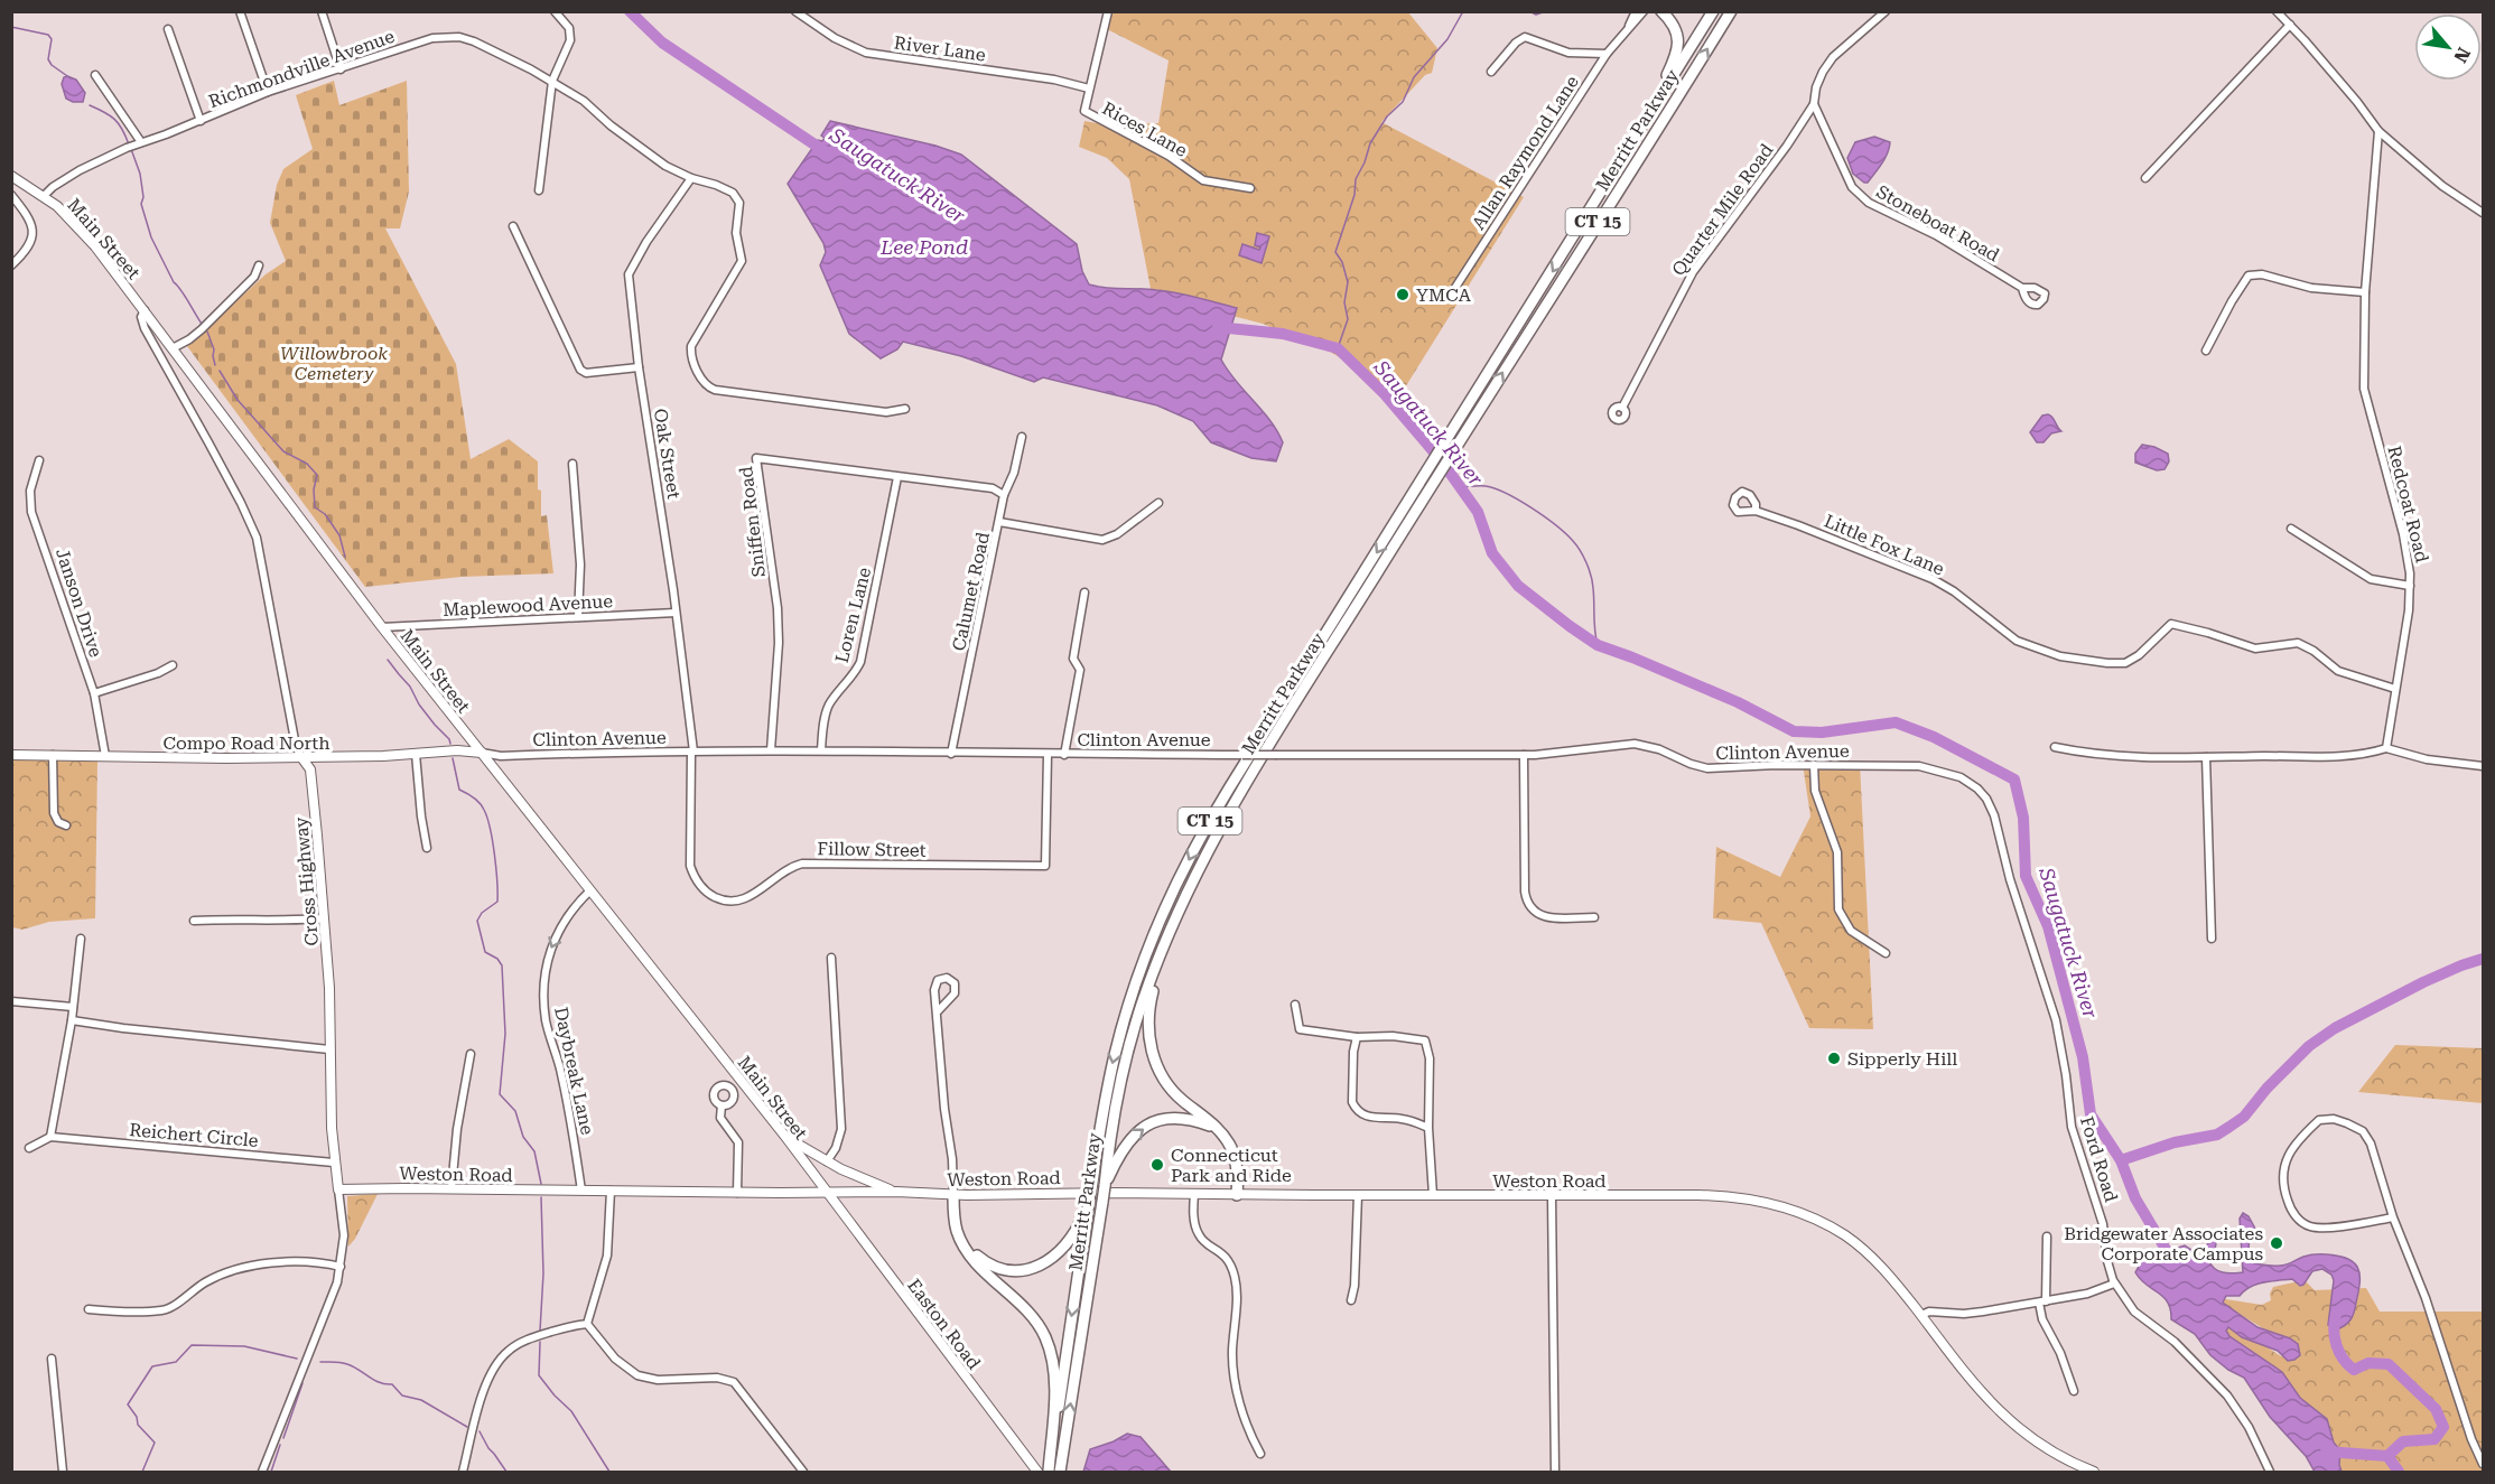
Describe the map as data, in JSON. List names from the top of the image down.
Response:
{
  "streets": {
    "highway": ["Merritt Parkway", "CT 15"],
    "main road": [
      "Main Street",
      "Compo Road North",
      "Cross Highway",
      "Weston Road",
      "Easton Road"
    ],
    "street": [
      "River Lane",
      "Richmondville Avenue",
      "Rices Lane",
      "Allan Raymond Lane",
      "Quarter Mile Road",
      "Stoneboat Road",
      "Oak Street",
      "Redcoat Road",
      "Sniffen Road",
      "Little Fox Lane",
      "Calumet Road",
      "Janson Drive",
      "Maplewood Avenue",
      "Loren Lane",
      "Clinton Avenue",
      "Fillow Street",
      "Daybreak Lane",
      "Reichert Circle",
      "Ford Road"
    ]
  },
  "crossings": [
    ["River Lane", "Rices Lane"],
    ["Richmondville Avenue", "Main Street"],
    ["Richmondville Avenue", "Oak Street"],
    ["Merritt Parkway", "Easton Road"],
    ["Quarter Mile Road", "Stoneboat Road"],
    ["Main Street", "Maplewood Avenue"],
    ["Main Street", "Clinton Avenue"],
    ["Main Street", "Compo Road North"],
    ["Main Street", "Cross Highway"],
    ["Main Street", "Daybreak Lane"],
    ["Main Street", "Weston Road"],
    ["Main Street", "Easton Road"],
    ["Oak Street", "Maplewood Avenue"],
    ["Oak Street", "Clinton Avenue"],
    ["Oak Street", "Fillow Street"],
    ["Redcoat Road", "Little Fox Lane"],
    ["Sniffen Road", "Calumet Road"],
    ["Sniffen Road", "Loren Lane"],
    ["Sniffen Road", "Clinton Avenue"],
    ["Calumet Road", "Clinton Avenue"],
    ["Janson Drive", "Compo Road North"],
    ["Loren Lane", "Clinton Avenue"],
    ["Clinton Avenue", "Compo Road North"],
    ["Clinton Avenue", "Fillow Street"],
    ["Clinton Avenue", "Ford Road"],
    ["Compo Road North", "Cross Highway"],
    ["Cross Highway", "Reichert Circle"],
    ["Cross Highway", "Weston Road"],
    ["Daybreak Lane", "Weston Road"],
    ["Weston Road", "Easton Road"]
  ],
  "one_way": ["Daybreak Lane"],
  "water": ["Saugatuck River", "Lee Pond"],
  "parks": ["Willowbrook Cemetery"],
  "places": [
    "YMCA",
    "Sipperly Hill",
    "Connecticut Park and Ride",
    "Bridgewater Associates Corporate Campus"
  ],
  "north": "bottom right"
}
